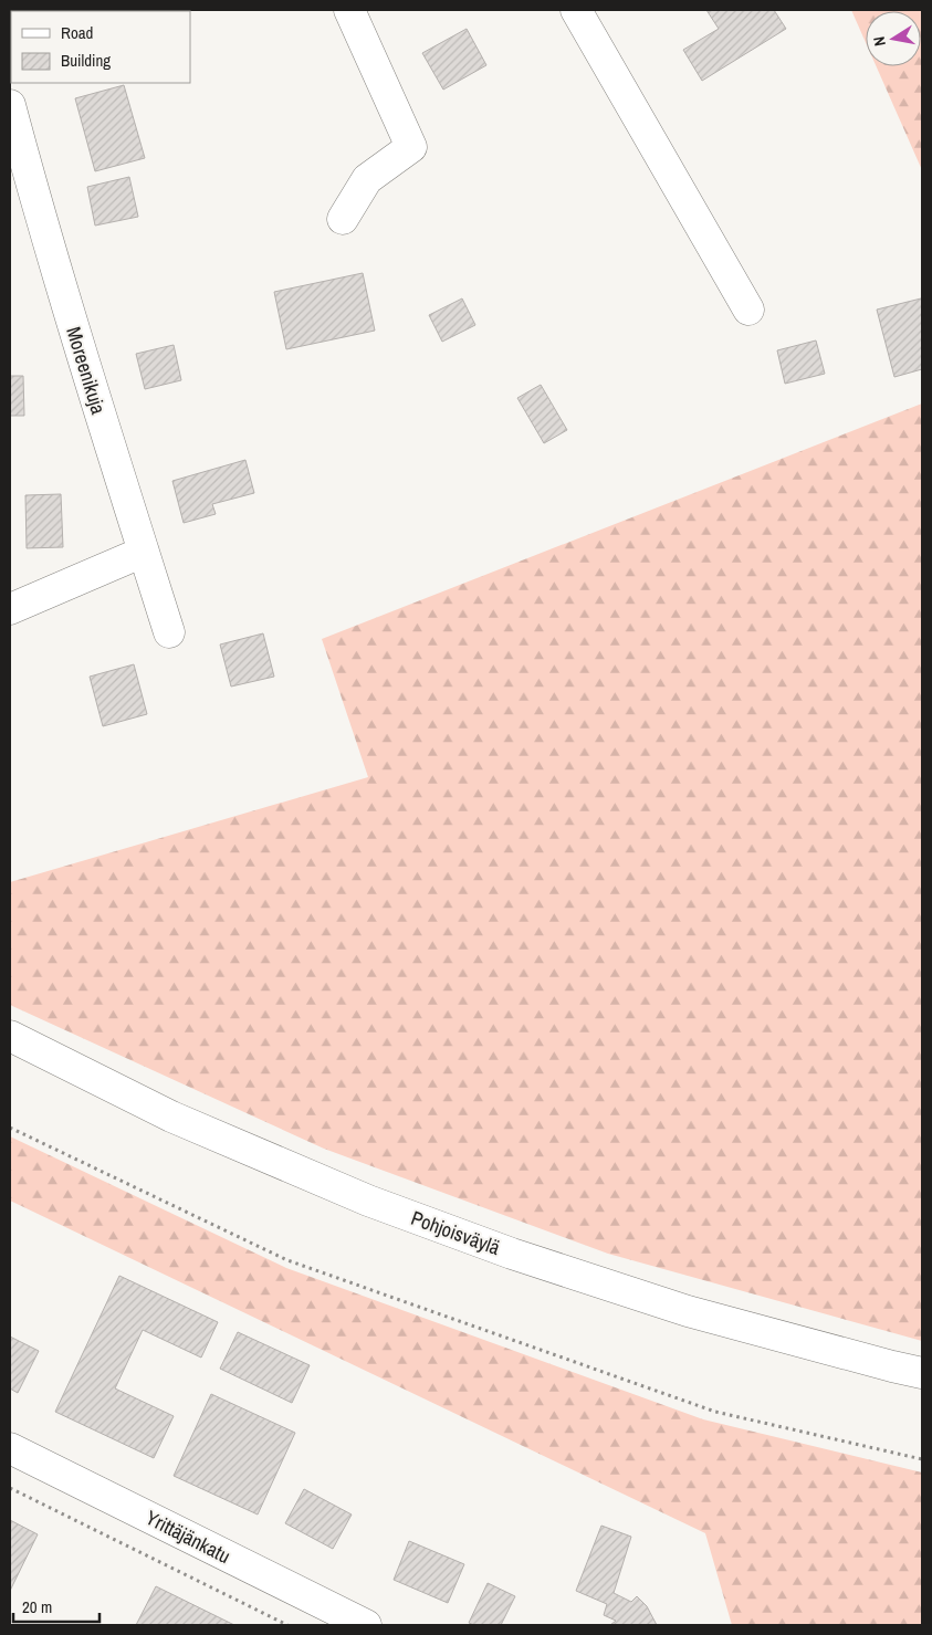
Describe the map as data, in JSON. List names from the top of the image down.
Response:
{
  "streets": {
    "street": ["Moreenikuja", "Pohjoisväylä", "Yrittäjänkatu"]
  },
  "legend": ["Road", "Building"],
  "scale_bar": "20 m",
  "north": "left"
}
